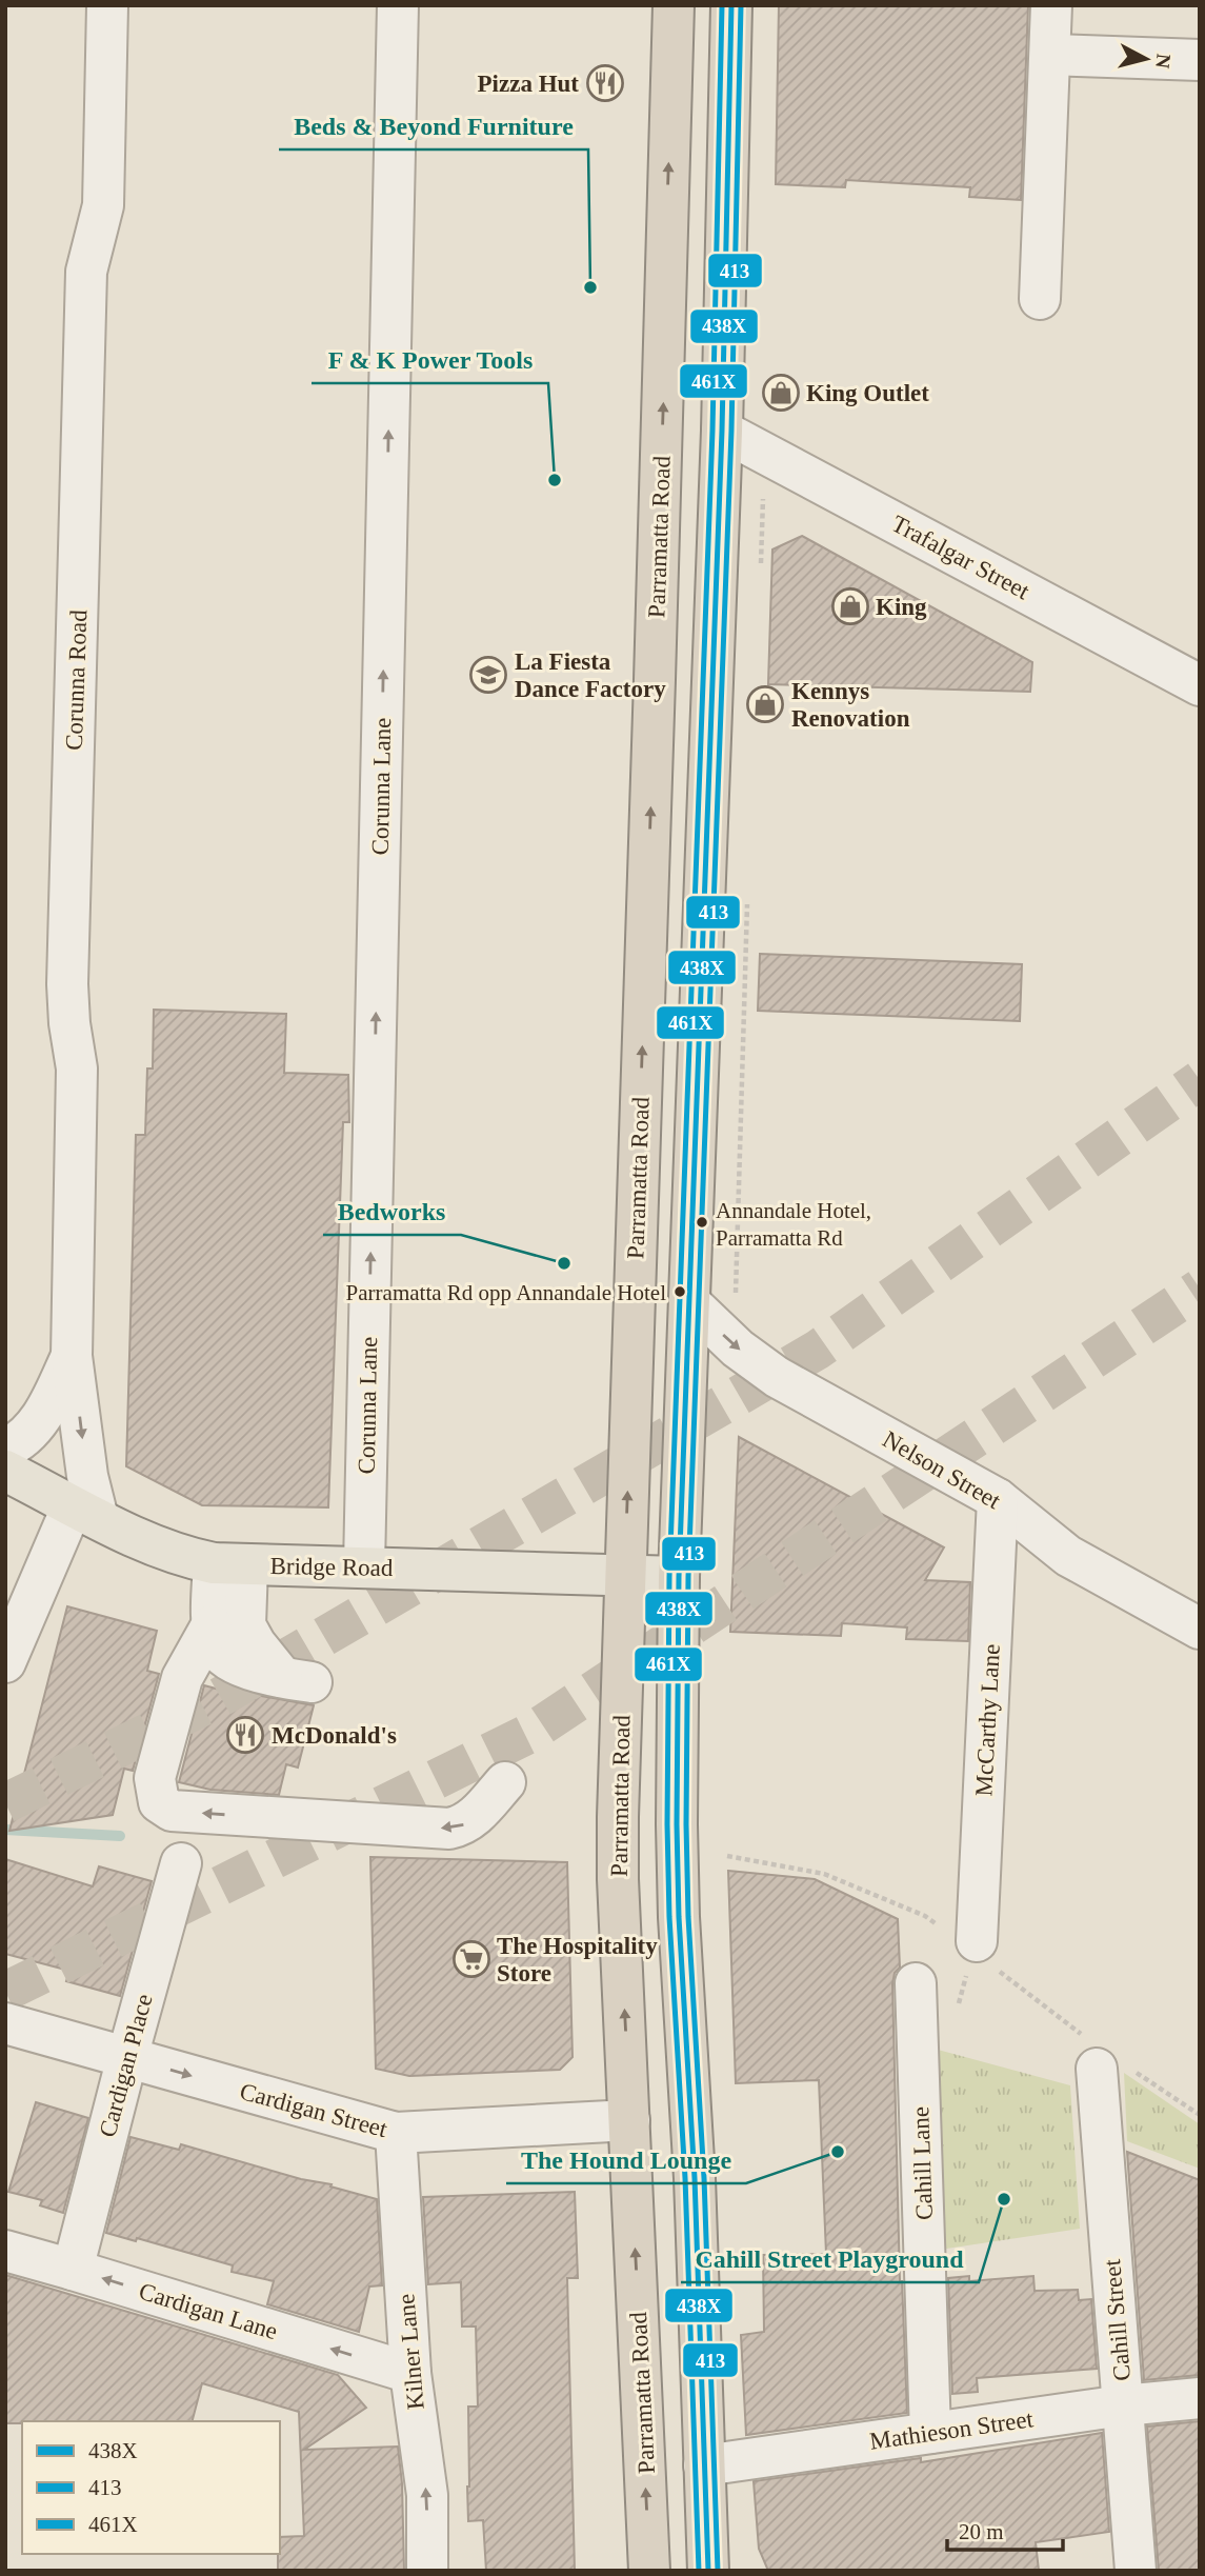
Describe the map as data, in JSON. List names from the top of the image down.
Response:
{
  "streets": {
    "highway": ["Parramatta Road"],
    "main road": ["Bridge Road"],
    "street": [
      "Trafalgar Street",
      "Corunna Road",
      "Corunna Lane",
      "Nelson Street",
      "McCarthy Lane",
      "Cardigan Place",
      "Cardigan Street",
      "Cahill Lane",
      "Cardigan Lane",
      "Cahill Street",
      "Kilner Lane",
      "Mathieson Street"
    ]
  },
  "crossings": [
    ["Parramatta Road", "Bridge Road"],
    ["Parramatta Road", "Cardigan Street"],
    ["Corunna Road", "Bridge Road"],
    ["Corunna Lane", "Bridge Road"],
    ["Nelson Street", "McCarthy Lane"],
    ["Cardigan Place", "Cardigan Street"],
    ["Cardigan Place", "Cardigan Lane"],
    ["Cardigan Street", "Kilner Lane"],
    ["Cahill Lane", "Mathieson Street"],
    ["Cardigan Lane", "Kilner Lane"],
    ["Cahill Street", "Mathieson Street"]
  ],
  "one_way": [
    "Corunna Lane",
    "Nelson Street",
    "Cardigan Street",
    "Cardigan Lane",
    "Kilner Lane"
  ],
  "places": {
    "restaurant": ["Pizza Hut", "McDonald's"],
    "other": [
      "Beds & Beyond Furniture",
      "F & K Power Tools",
      "Annandale Hotel, Parramatta Rd",
      "Bedworks",
      "Parramatta Rd opp Annandale Hotel",
      "The Hound Lounge",
      "Cahill Street Playground"
    ],
    "shop": ["King Outlet", "King", "Kennys Renovation"],
    "school or university": ["La Fiesta Dance Factory"],
    "supermarket": ["The Hospitality Store"]
  },
  "lines": ["transit line 438X", "transit line 413", "transit line 461X"],
  "legend": ["438X", "413", "461X"],
  "scale_bar": "20 m",
  "north": "right"
}
